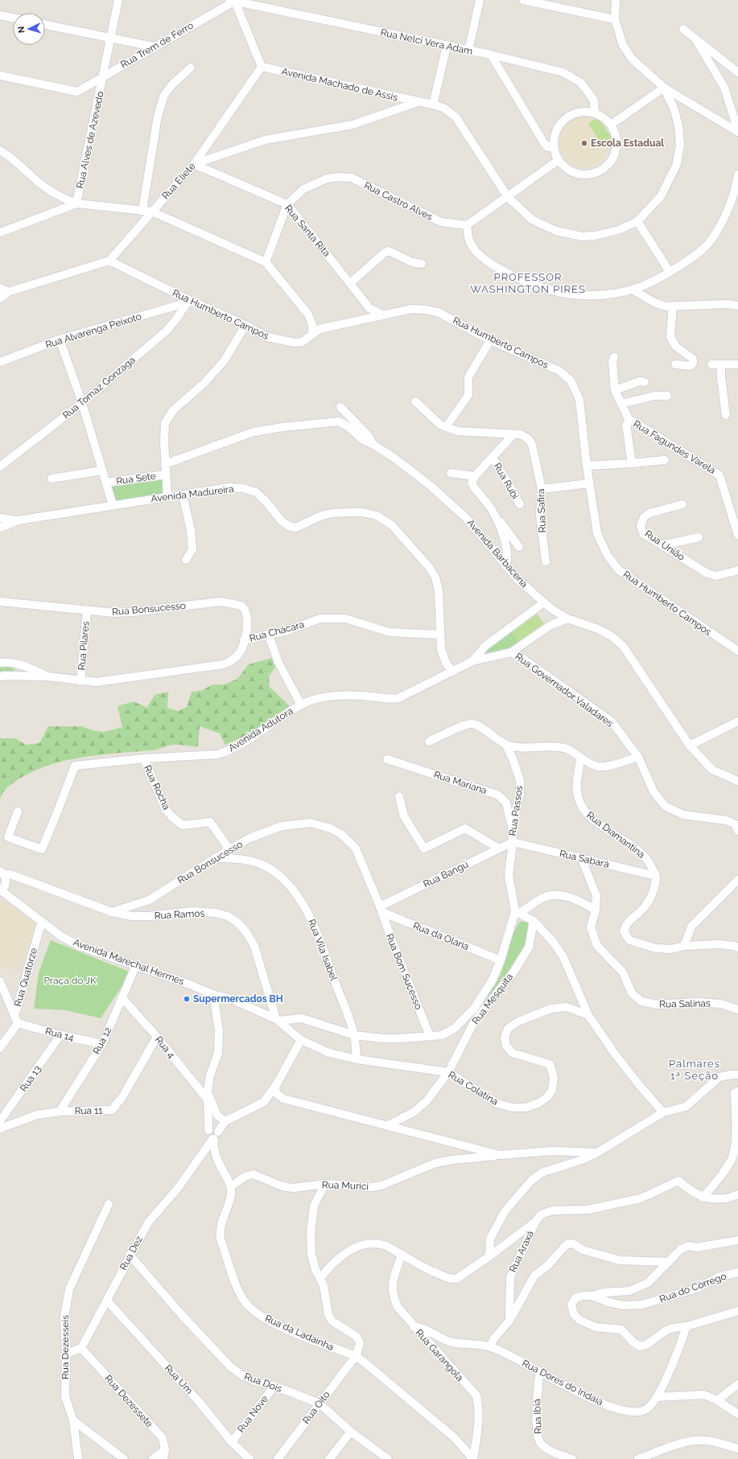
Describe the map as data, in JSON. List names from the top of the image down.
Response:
{
  "streets": {
    "street": [
      "Rua Nelci Vera Adam",
      "Rua Trem de Ferro",
      "Avenida Machado de Assis",
      "Rua Alves de Azevedo",
      "Rua Eliete",
      "Rua Castro Alves",
      "Rua Santa Rita",
      "Rua Humberto Campos",
      "Rua Alvarenga Peixoto",
      "Rua Tomaz Gonzaga",
      "Rua Fagundes Varela",
      "Rua Sete",
      "Rua Rubi",
      "Avenida Madureira",
      "Rua Safira",
      "Rua União",
      "Avenida Barbacena",
      "Rua Bonsucesso",
      "Rua Chácara",
      "Rua Pilares",
      "Rua Governador Valadares",
      "Avenida Adutora",
      "Rua Mariana",
      "Rua Rocha",
      "Rua Passos",
      "Rua Diamantina",
      "Rua Sabará",
      "Rua Bangú",
      "Rua Ramos",
      "Rua da Olaria",
      "Rua Vila Isabel",
      "Avenida Marechal Hermes",
      "Rua Bom Sucesso",
      "Rua Quatorze",
      "Rua Mesquita",
      "Rua Salinas",
      "Rua 14",
      "Rua 12",
      "Rua 4",
      "Rua 13",
      "Rua Colatina",
      "Rua 11",
      "Rua Murici",
      "Rua Araxá",
      "Rua Dez",
      "Rua do Córrego",
      "Rua da Ladainha",
      "Rua Dezesseis",
      "Rua Garangola",
      "Rua Um",
      "Rua Dois",
      "Rua Dores do Indaiá",
      "Rua Dezessete",
      "Rua Oito",
      "Rua Nove",
      "Rua Ibiá"
    ]
  },
  "crossings": [
    ["Rua Nelci Vera Adam", "Rua Trem de Ferro"],
    ["Rua Trem de Ferro", "Rua Alves de Azevedo"],
    ["Avenida Machado de Assis", "Rua Eliete"],
    ["Avenida Machado de Assis", "Rua Santa Rita"],
    ["Rua Eliete", "Rua Santa Rita"],
    ["Rua Eliete", "Rua Humberto Campos"],
    ["Rua Castro Alves", "Rua Santa Rita"],
    ["Rua Santa Rita", "Rua Humberto Campos"],
    ["Rua Humberto Campos", "Rua Alvarenga Peixoto"],
    ["Rua Humberto Campos", "Rua Tomaz Gonzaga"],
    ["Rua Humberto Campos", "Rua Fagundes Varela"],
    ["Rua Alvarenga Peixoto", "Rua Tomaz Gonzaga"],
    ["Avenida Madureira", "Rua Chácara"],
    ["Avenida Madureira", "Avenida Adutora"],
    ["Rua Bonsucesso", "Rua Chácara"],
    ["Rua Bonsucesso", "Rua Pilares"],
    ["Rua Bonsucesso", "Rua Rocha"],
    ["Rua Bonsucesso", "Rua Bangú"],
    ["Rua Bonsucesso", "Rua Ramos"],
    ["Rua Bonsucesso", "Rua da Olaria"],
    ["Rua Bonsucesso", "Rua Vila Isabel"],
    ["Rua Bonsucesso", "Rua Bom Sucesso"],
    ["Rua Chácara", "Rua Pilares"],
    ["Rua Governador Valadares", "Avenida Adutora"],
    ["Avenida Adutora", "Rua Rocha"],
    ["Rua Mariana", "Rua Passos"],
    ["Rua Passos", "Rua Sabará"],
    ["Rua Passos", "Rua Bangú"],
    ["Rua Diamantina", "Rua Sabará"],
    ["Rua Sabará", "Rua Bangú"],
    ["Rua Sabará", "Rua Salinas"],
    ["Rua Bangú", "Rua da Olaria"],
    ["Rua Bangú", "Rua Bom Sucesso"],
    ["Rua Ramos", "Avenida Marechal Hermes"],
    ["Rua Ramos", "Rua Colatina"],
    ["Rua da Olaria", "Rua Bom Sucesso"],
    ["Rua Vila Isabel", "Rua Colatina"],
    ["Avenida Marechal Hermes", "Rua Quatorze"],
    ["Avenida Marechal Hermes", "Rua 12"],
    ["Avenida Marechal Hermes", "Rua Colatina"],
    ["Rua Quatorze", "Rua 14"],
    ["Rua Mesquita", "Rua Colatina"],
    ["Rua 14", "Rua 12"],
    ["Rua 14", "Rua 13"],
    ["Rua 12", "Rua 4"],
    ["Rua 12", "Rua 11"],
    ["Rua 4", "Rua 11"],
    ["Rua Murici", "Rua da Ladainha"],
    ["Rua Dez", "Rua Um"],
    ["Rua Dez", "Rua Dois"],
    ["Rua Dez", "Rua Dezessete"],
    ["Rua da Ladainha", "Rua Garangola"],
    ["Rua da Ladainha", "Rua Oito"],
    ["Rua Garangola", "Rua Dores do Indaiá"],
    ["Rua Um", "Rua Nove"],
    ["Rua Dois", "Rua Oito"],
    ["Rua Dois", "Rua Nove"],
    ["Rua Dores do Indaiá", "Rua Ibiá"]
  ],
  "districts": ["PROFESSOR WASHINGTON PIRES", "Palmares 1ª Seção"],
  "parks": ["Praça do JK"],
  "places": ["Escola Estadual", "Supermercados BH"],
  "north": "left"
}
